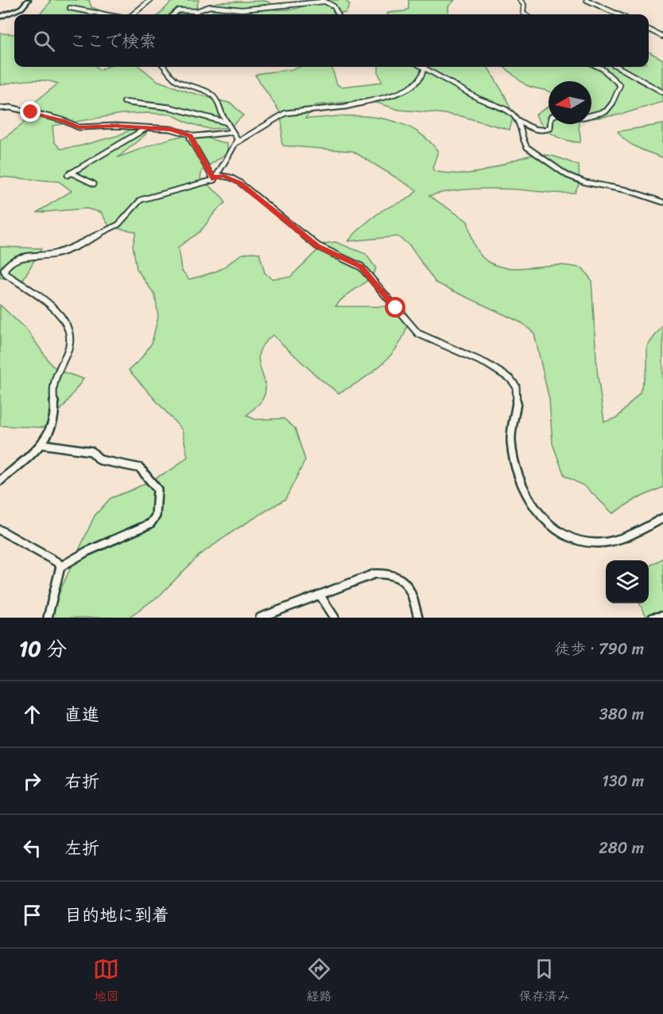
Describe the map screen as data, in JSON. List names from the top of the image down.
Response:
{
  "north": "left",
  "page": {
    "search": "ここで検索",
    "heading": ["10 分", "徒歩 · 790 m"],
    "list": [
      ["直進", "380 m"],
      ["右折", "130 m"],
      ["左折", "280 m"],
      "目的地に到着"
    ],
    "nav": ["地図", "経路", "保存済み"]
  }
}
